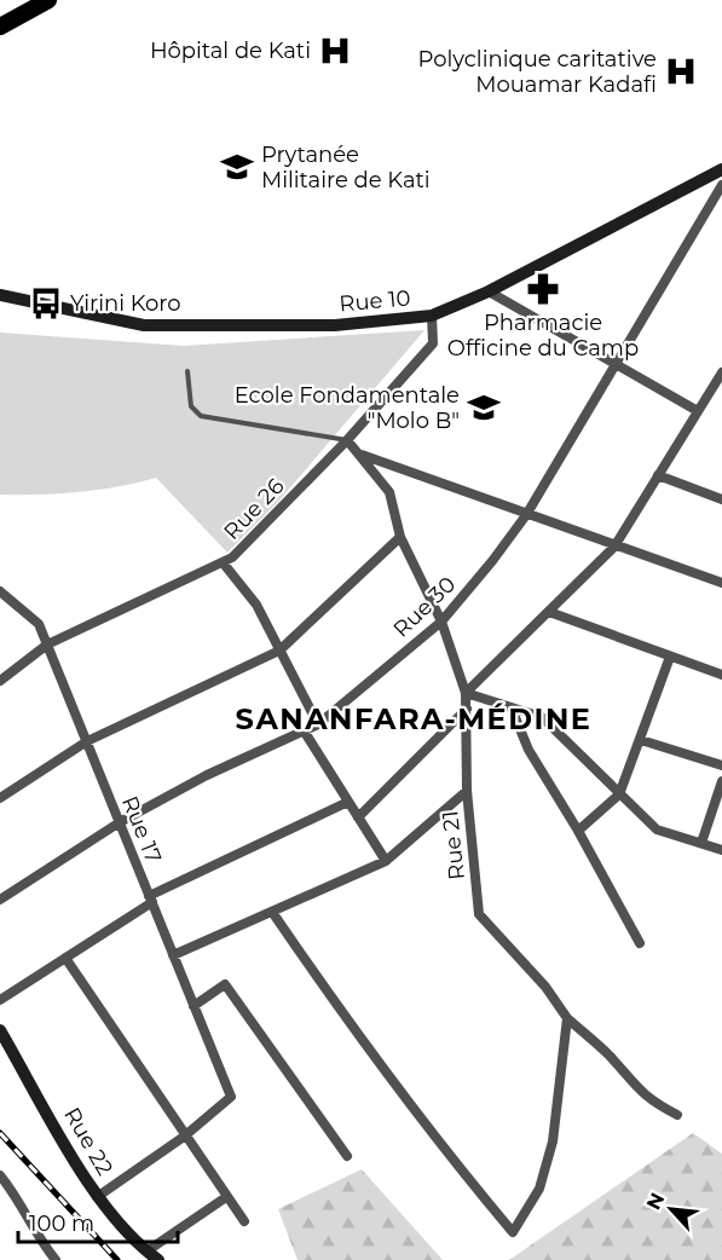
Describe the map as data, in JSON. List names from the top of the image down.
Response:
{
  "streets": {
    "main road": ["Rue 10", "Rue 22"],
    "street": [
      "Rue 26",
      "Rue 30",
      "Rue 17",
      "Rue 21"
    ]
  },
  "crossings": [
    ["Rue 10", "Rue 26"],
    ["Rue 26", "Rue 17"],
    ["Rue 26", "Rue 21"],
    ["Rue 30", "Rue 17"],
    ["Rue 30", "Rue 21"]
  ],
  "districts": ["SANANFARA-MÉDINE"],
  "places": {
    "hospital": ["Hôpital de Kati", "Polyclinique caritative Mouamar Kadafi"],
    "school or university": ["Prytanée Militaire de Kati", "Ecole Fondamentale \"Molo B\""],
    "pharmacy": ["Pharmacie Officine du Camp"],
    "bus stop": ["Yirini Koro"]
  },
  "scale_bar": "100 m",
  "north": "top left"
}
